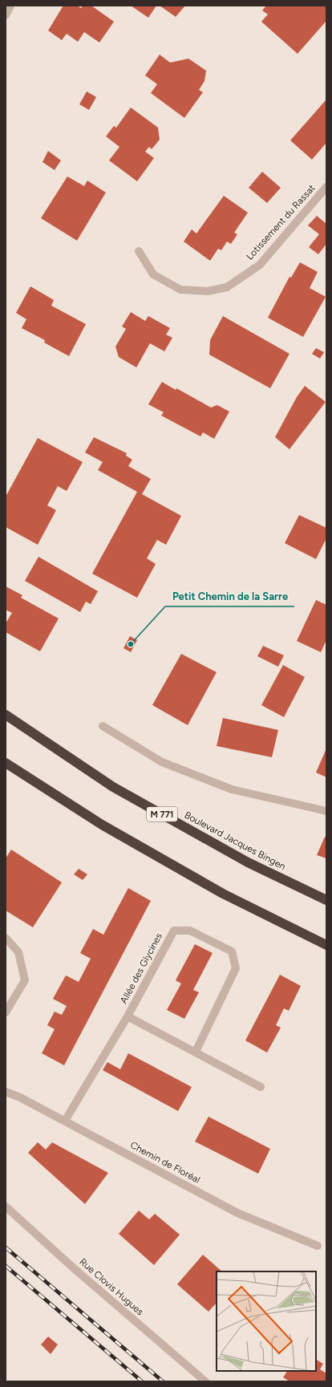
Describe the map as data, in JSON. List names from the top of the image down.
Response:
{
  "streets": {
    "highway": ["M 771", "Boulevard Jacques Bingen"],
    "street": [
      "Lotissement du Rassat",
      "Allée des Glycines",
      "Chemin de Floréal",
      "Rue Clovis Hugues"
    ]
  },
  "crossings": [
    ["Allée des Glycines", "Chemin de Floréal"]
  ],
  "places": ["Petit Chemin de la Sarre"]
}
